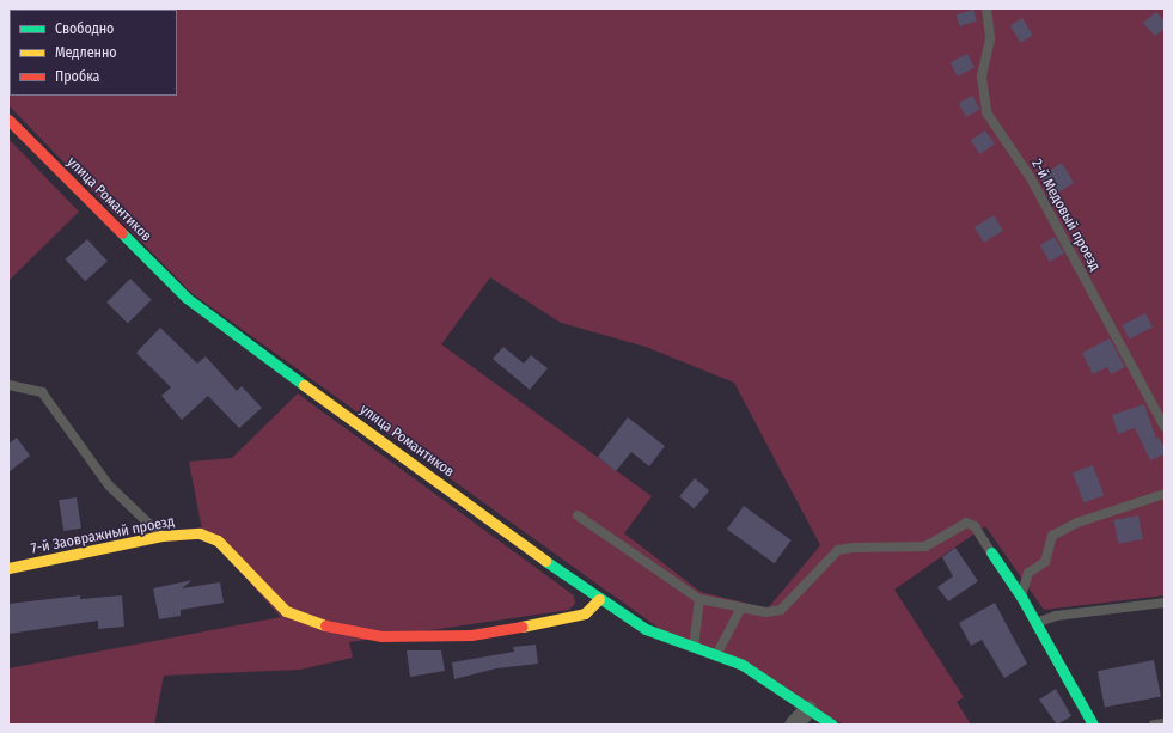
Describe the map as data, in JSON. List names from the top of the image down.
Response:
{
  "streets": {
    "street": ["улица Романтиков", "7-й Заовражный проезд"],
    "lane": ["2-й Медовый проезд"]
  },
  "crossings": [
    ["улица Романтиков", "7-й Заовражный проезд"]
  ],
  "legend": ["Свободно", "Медленно", "Пробка"]
}
